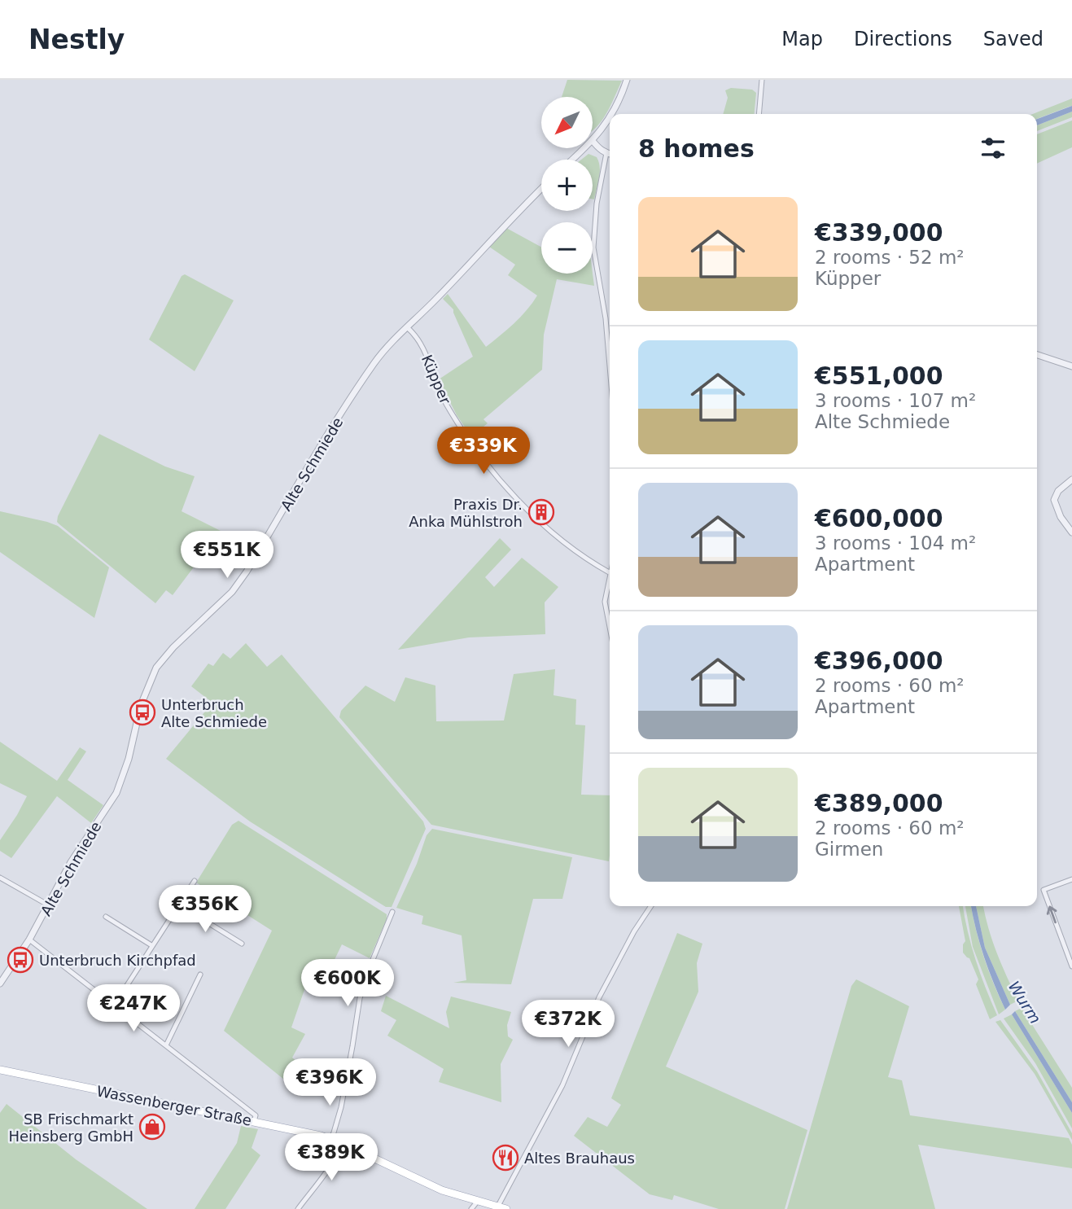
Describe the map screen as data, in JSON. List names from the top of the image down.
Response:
{
  "streets": {
    "main road": ["Wassenberger Straße"],
    "street": ["Küpper", "Alte Schmiede"]
  },
  "crossings": [
    ["Küpper", "Alte Schmiede"]
  ],
  "water": ["Wurm"],
  "places": {
    "building": ["Praxis Dr. Anka Mühlstroh"],
    "bus stop": ["Unterbruch Alte Schmiede", "Unterbruch Kirchpfad"],
    "shop": ["SB Frischmarkt Heinsberg GmbH"],
    "restaurant": ["Altes Brauhaus"]
  },
  "north": "bottom left",
  "page": {
    "header": "Nestly",
    "nav": ["Map", "Directions", "Saved"],
    "map_buttons": ["+", "−"],
    "heading": "8 homes",
    "list": [
      {
        "name": "€339,000",
        "note": "2 rooms · 52 m² · Küpper"
      },
      {
        "name": "€551,000",
        "note": "3 rooms · 107 m² · Alte Schmiede"
      },
      {
        "name": "€600,000",
        "note": "3 rooms · 104 m² · Apartment"
      },
      {
        "name": "€396,000",
        "note": "2 rooms · 60 m² · Apartment"
      },
      {
        "name": "€389,000",
        "note": "2 rooms · 60 m² · Girmen"
      }
    ],
    "price": [
      "€339K",
      "€551K",
      "€356K",
      "€600K",
      "€247K",
      "€372K",
      "€396K",
      "€389K"
    ]
  }
}
